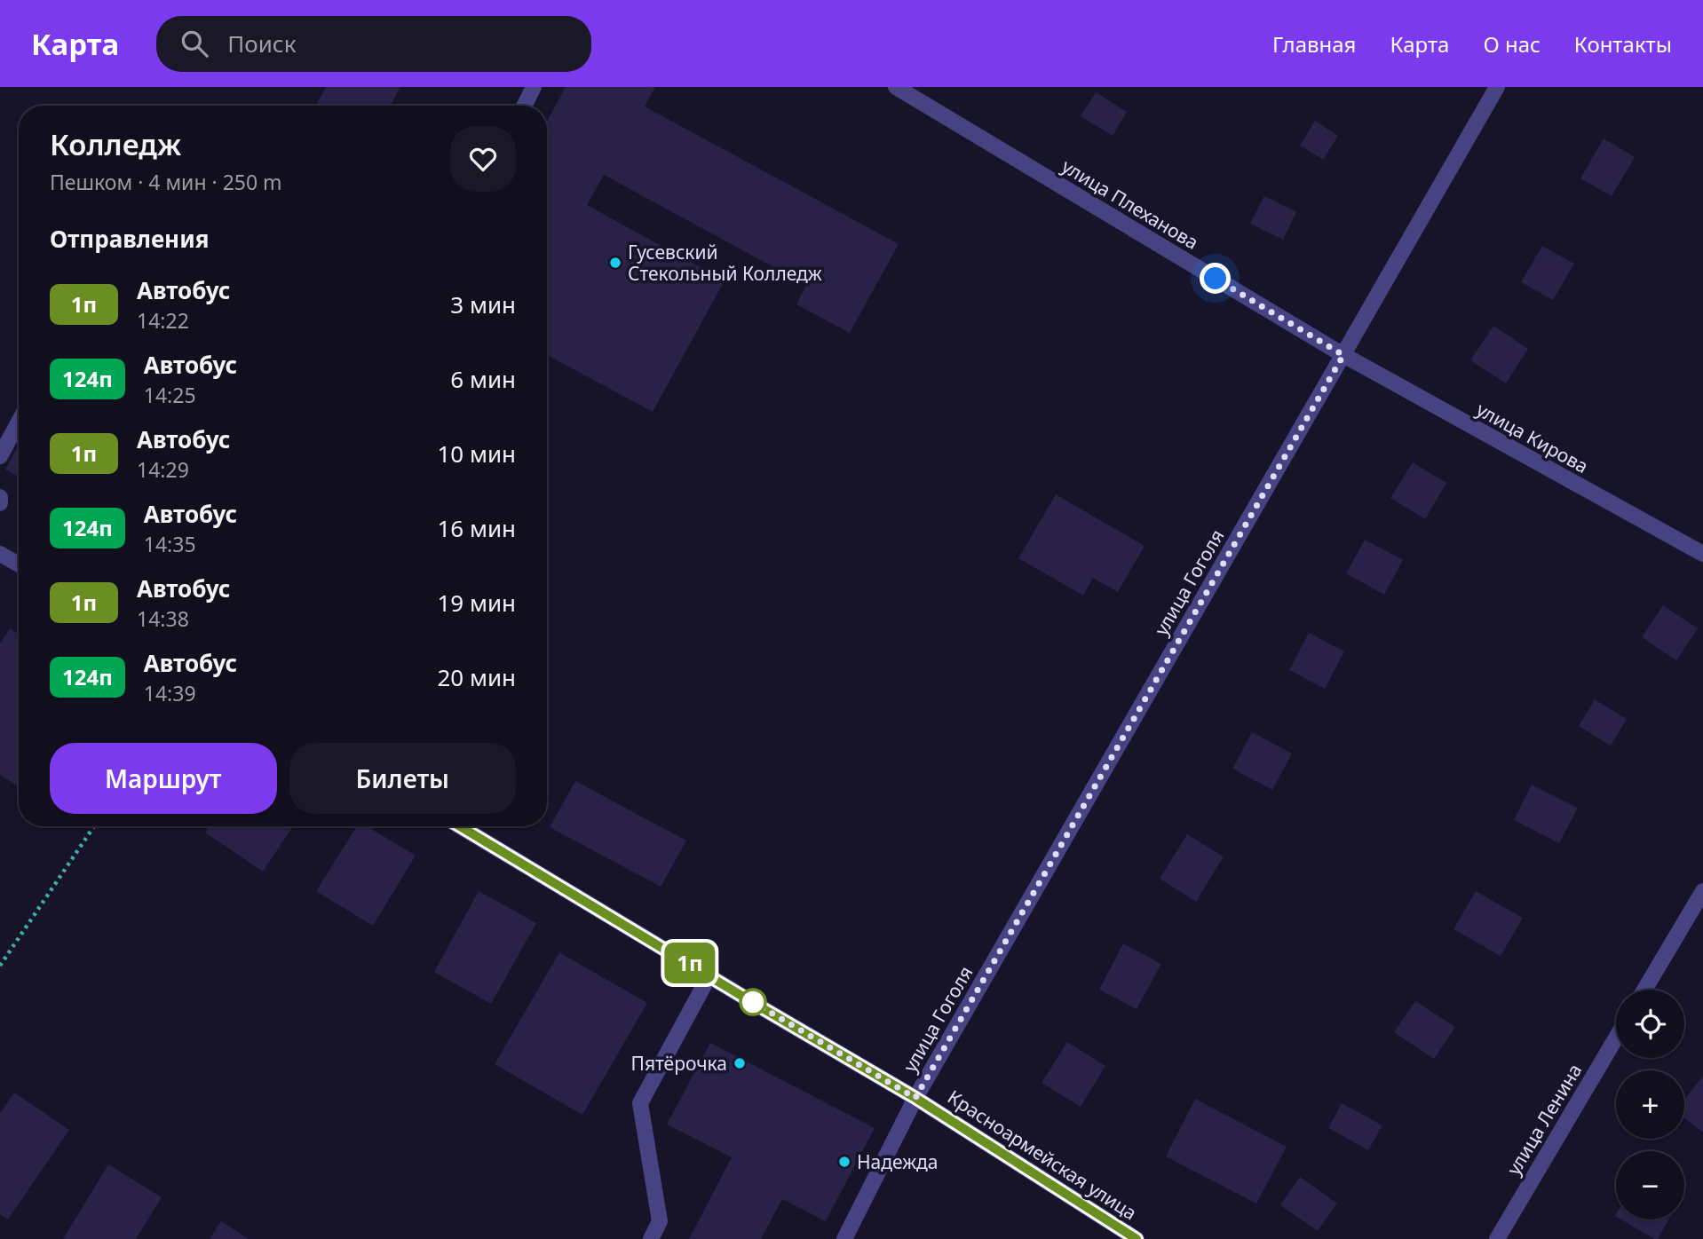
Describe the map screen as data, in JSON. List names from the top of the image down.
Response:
{
  "streets": {
    "street": [
      "улица Плеханова",
      "улица Кирова",
      "улица Гоголя",
      "улица Ленина",
      "Красноармейская улица"
    ]
  },
  "crossings": [
    ["улица Плеханова", "улица Кирова"],
    ["улица Плеханова", "улица Гоголя"],
    ["улица Кирова", "улица Гоголя"],
    ["улица Гоголя", "Красноармейская улица"]
  ],
  "places": ["Гусевский Стекольный Колледж", "Пятёрочка", "Надежда"],
  "lines": ["bus line 1п"],
  "page": {
    "header": "Карта",
    "search": "Поиск",
    "nav": [
      "Главная",
      "Карта",
      "О нас",
      "Контакты"
    ],
    "on_map": "1п",
    "heading": [
      ["Колледж", "Пешком · 4 мин · 250 m"],
      "Отправления"
    ],
    "list": [
      {
        "mark": "1п",
        "name": "Автобус",
        "note": "14:22",
        "value": "3 мин"
      },
      {
        "mark": "124п",
        "name": "Автобус",
        "note": "14:25",
        "value": "6 мин"
      },
      {
        "mark": "1п",
        "name": "Автобус",
        "note": "14:29",
        "value": "10 мин"
      },
      {
        "mark": "124п",
        "name": "Автобус",
        "note": "14:35",
        "value": "16 мин"
      },
      {
        "mark": "1п",
        "name": "Автобус",
        "note": "14:38",
        "value": "19 мин"
      },
      {
        "mark": "124п",
        "name": "Автобус",
        "note": "14:39",
        "value": "20 мин"
      }
    ],
    "buttons": ["Маршрут", "Билеты"],
    "map_buttons": ["+", "−"]
  }
}
